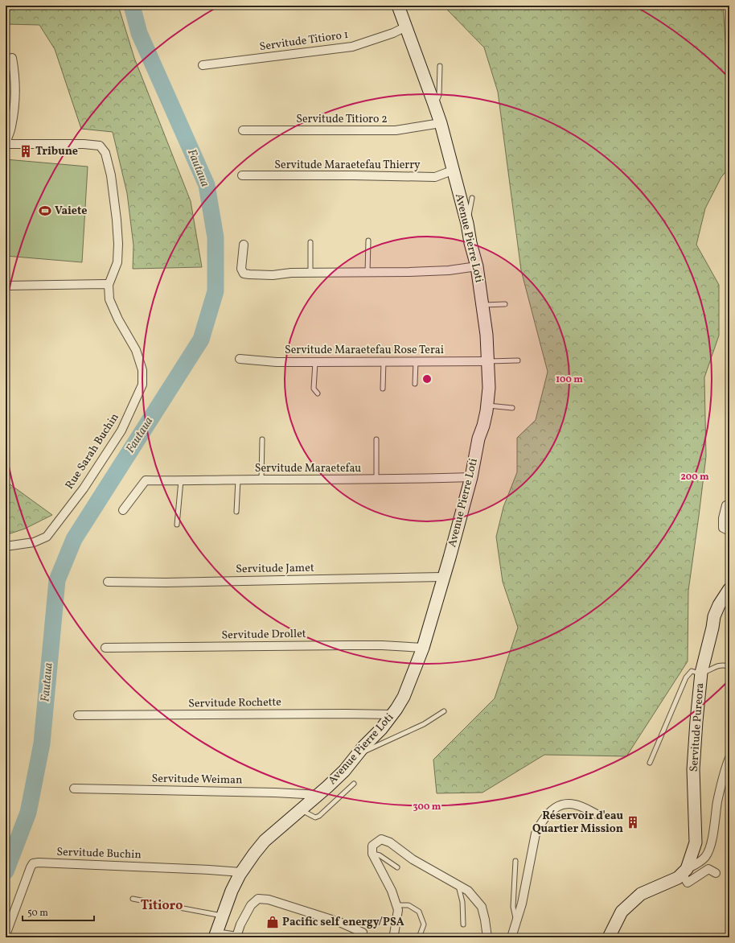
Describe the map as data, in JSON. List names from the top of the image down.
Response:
{
  "streets": {
    "main road": ["Avenue Pierre Loti", "Servitude Pureora"],
    "street": [
      "Servitude Titioro 1",
      "Servitude Titioro 2",
      "Servitude Maraetefau Thierry",
      "Servitude Maraetefau Rose Terai",
      "Rue Sarah Buchin",
      "Servitude Maraetefau",
      "Servitude Jamet",
      "Servitude Drollet",
      "Servitude Rochette",
      "Servitude Weiman",
      "Servitude Buchin"
    ]
  },
  "crossings": [
    ["Servitude Titioro 1", "Avenue Pierre Loti"],
    ["Servitude Titioro 2", "Avenue Pierre Loti"],
    ["Servitude Maraetefau Thierry", "Avenue Pierre Loti"],
    ["Avenue Pierre Loti", "Servitude Maraetefau Rose Terai"],
    ["Avenue Pierre Loti", "Servitude Maraetefau"],
    ["Avenue Pierre Loti", "Servitude Jamet"],
    ["Avenue Pierre Loti", "Servitude Drollet"],
    ["Avenue Pierre Loti", "Servitude Rochette"],
    ["Avenue Pierre Loti", "Servitude Weiman"],
    ["Avenue Pierre Loti", "Servitude Buchin"]
  ],
  "districts": ["Titioro"],
  "water": ["Fautaua"],
  "places": {
    "building": ["Tribune", "Réservoir d'eau Quartier Mission"],
    "sports": ["Vaiete"],
    "shop": ["Pacific self energy/PSA"]
  },
  "scale_bar": "50 m",
  "rings": ["100 m", "200 m", "300 m"]
}
